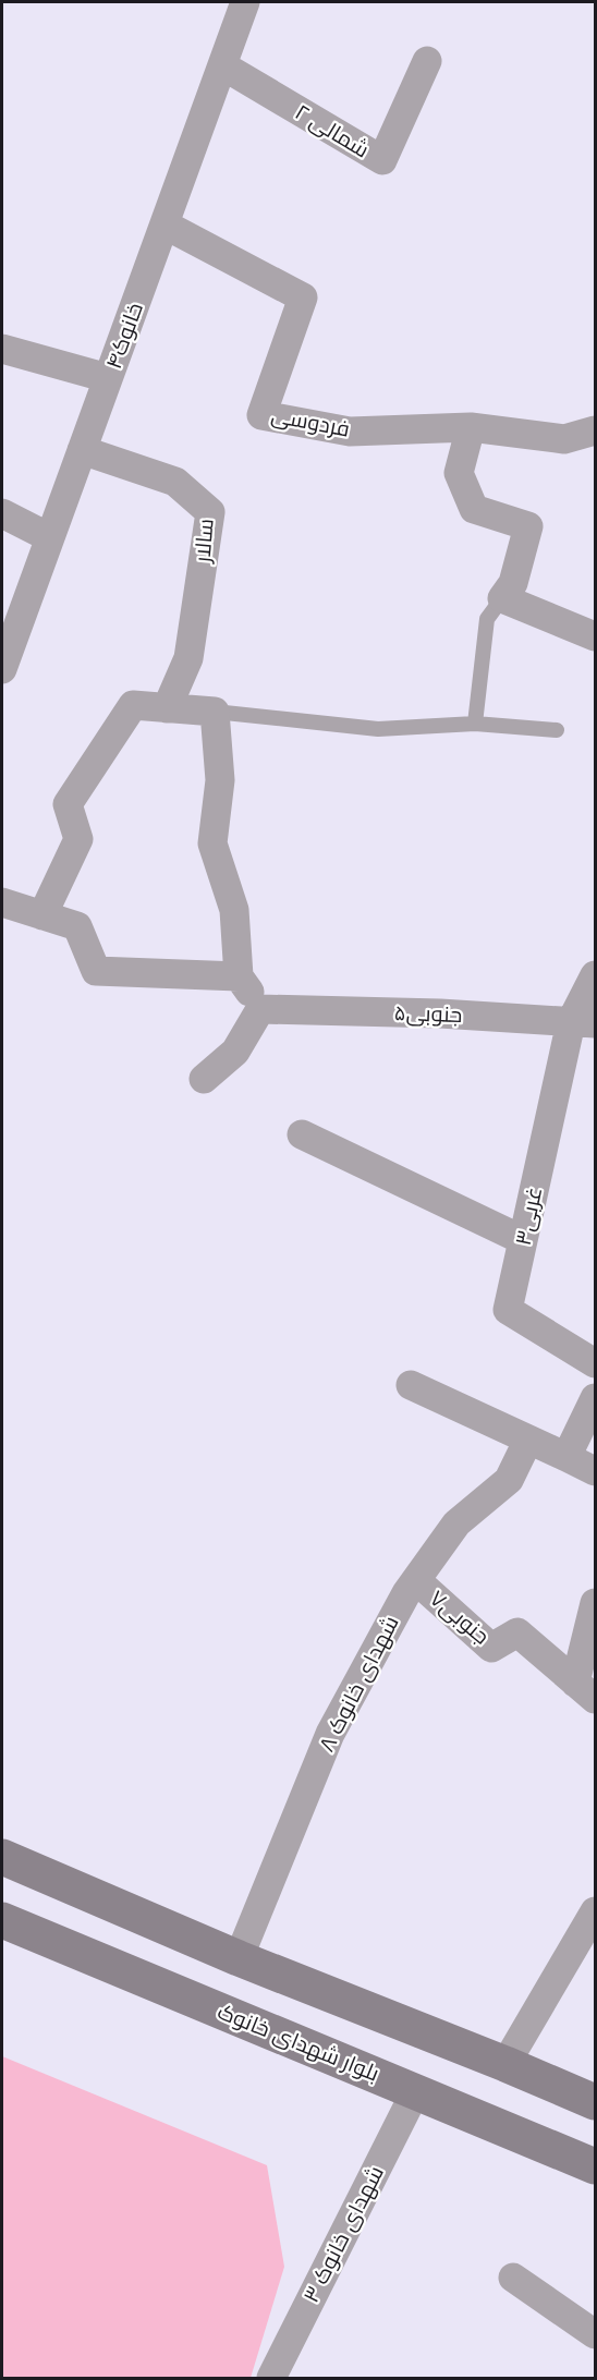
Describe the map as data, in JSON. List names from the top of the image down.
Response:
{
  "streets": {
    "main road": ["بلوار شهدای خانوک"],
    "street": [
      "۲ شمالی",
      "خانوک۴",
      "فردوسی",
      "سالار",
      "جنوبی۵",
      "غربی۳",
      "جنوبی۷",
      "شهدای خانوک ۸",
      "شهدای خانوک ۳"
    ]
  },
  "crossings": [
    ["۲ شمالی", "خانوک۴"],
    ["خانوک۴", "فردوسی"],
    ["خانوک۴", "سالار"],
    ["جنوبی۵", "غربی۳"],
    ["جنوبی۷", "شهدای خانوک ۸"],
    ["بلوار شهدای خانوک", "شهدای خانوک ۳"]
  ]
}
